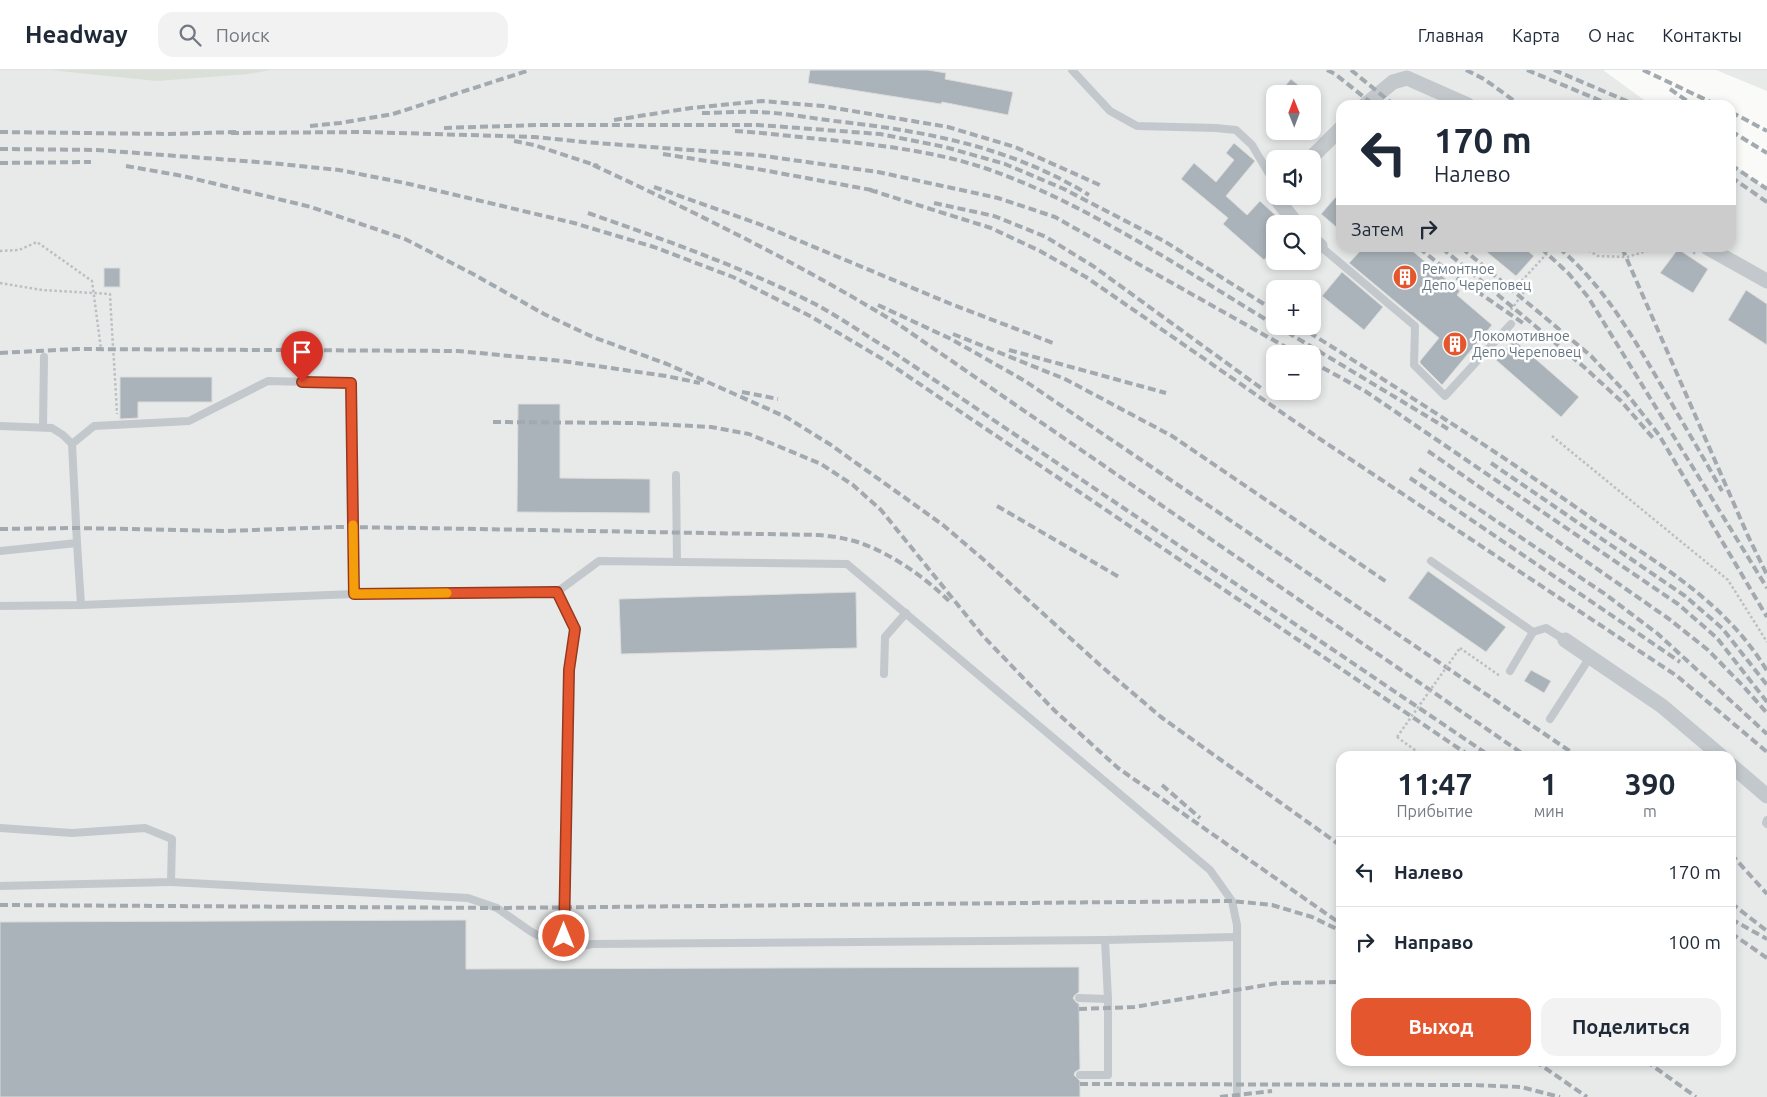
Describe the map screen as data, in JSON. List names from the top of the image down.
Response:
{
  "places": {
    "building": ["Ремонтное Депо Череповец", "Локомотивное Депо Череповец"]
  },
  "north": "top",
  "page": {
    "header": "Headway",
    "search": "Поиск",
    "nav": [
      "Главная",
      "Карта",
      "О нас",
      "Контакты"
    ],
    "map_buttons": ["+", "−"],
    "turn": ["170 m", "Налево"],
    "then": "Затем",
    "eta": [
      "11:47",
      "Прибытие",
      "1",
      "мин",
      "390",
      "m"
    ],
    "list": [
      {
        "name": "Налево",
        "value": "170 m"
      },
      {
        "name": "Направо",
        "value": "100 m"
      }
    ],
    "buttons": ["Выход", "Поделиться"]
  }
}
